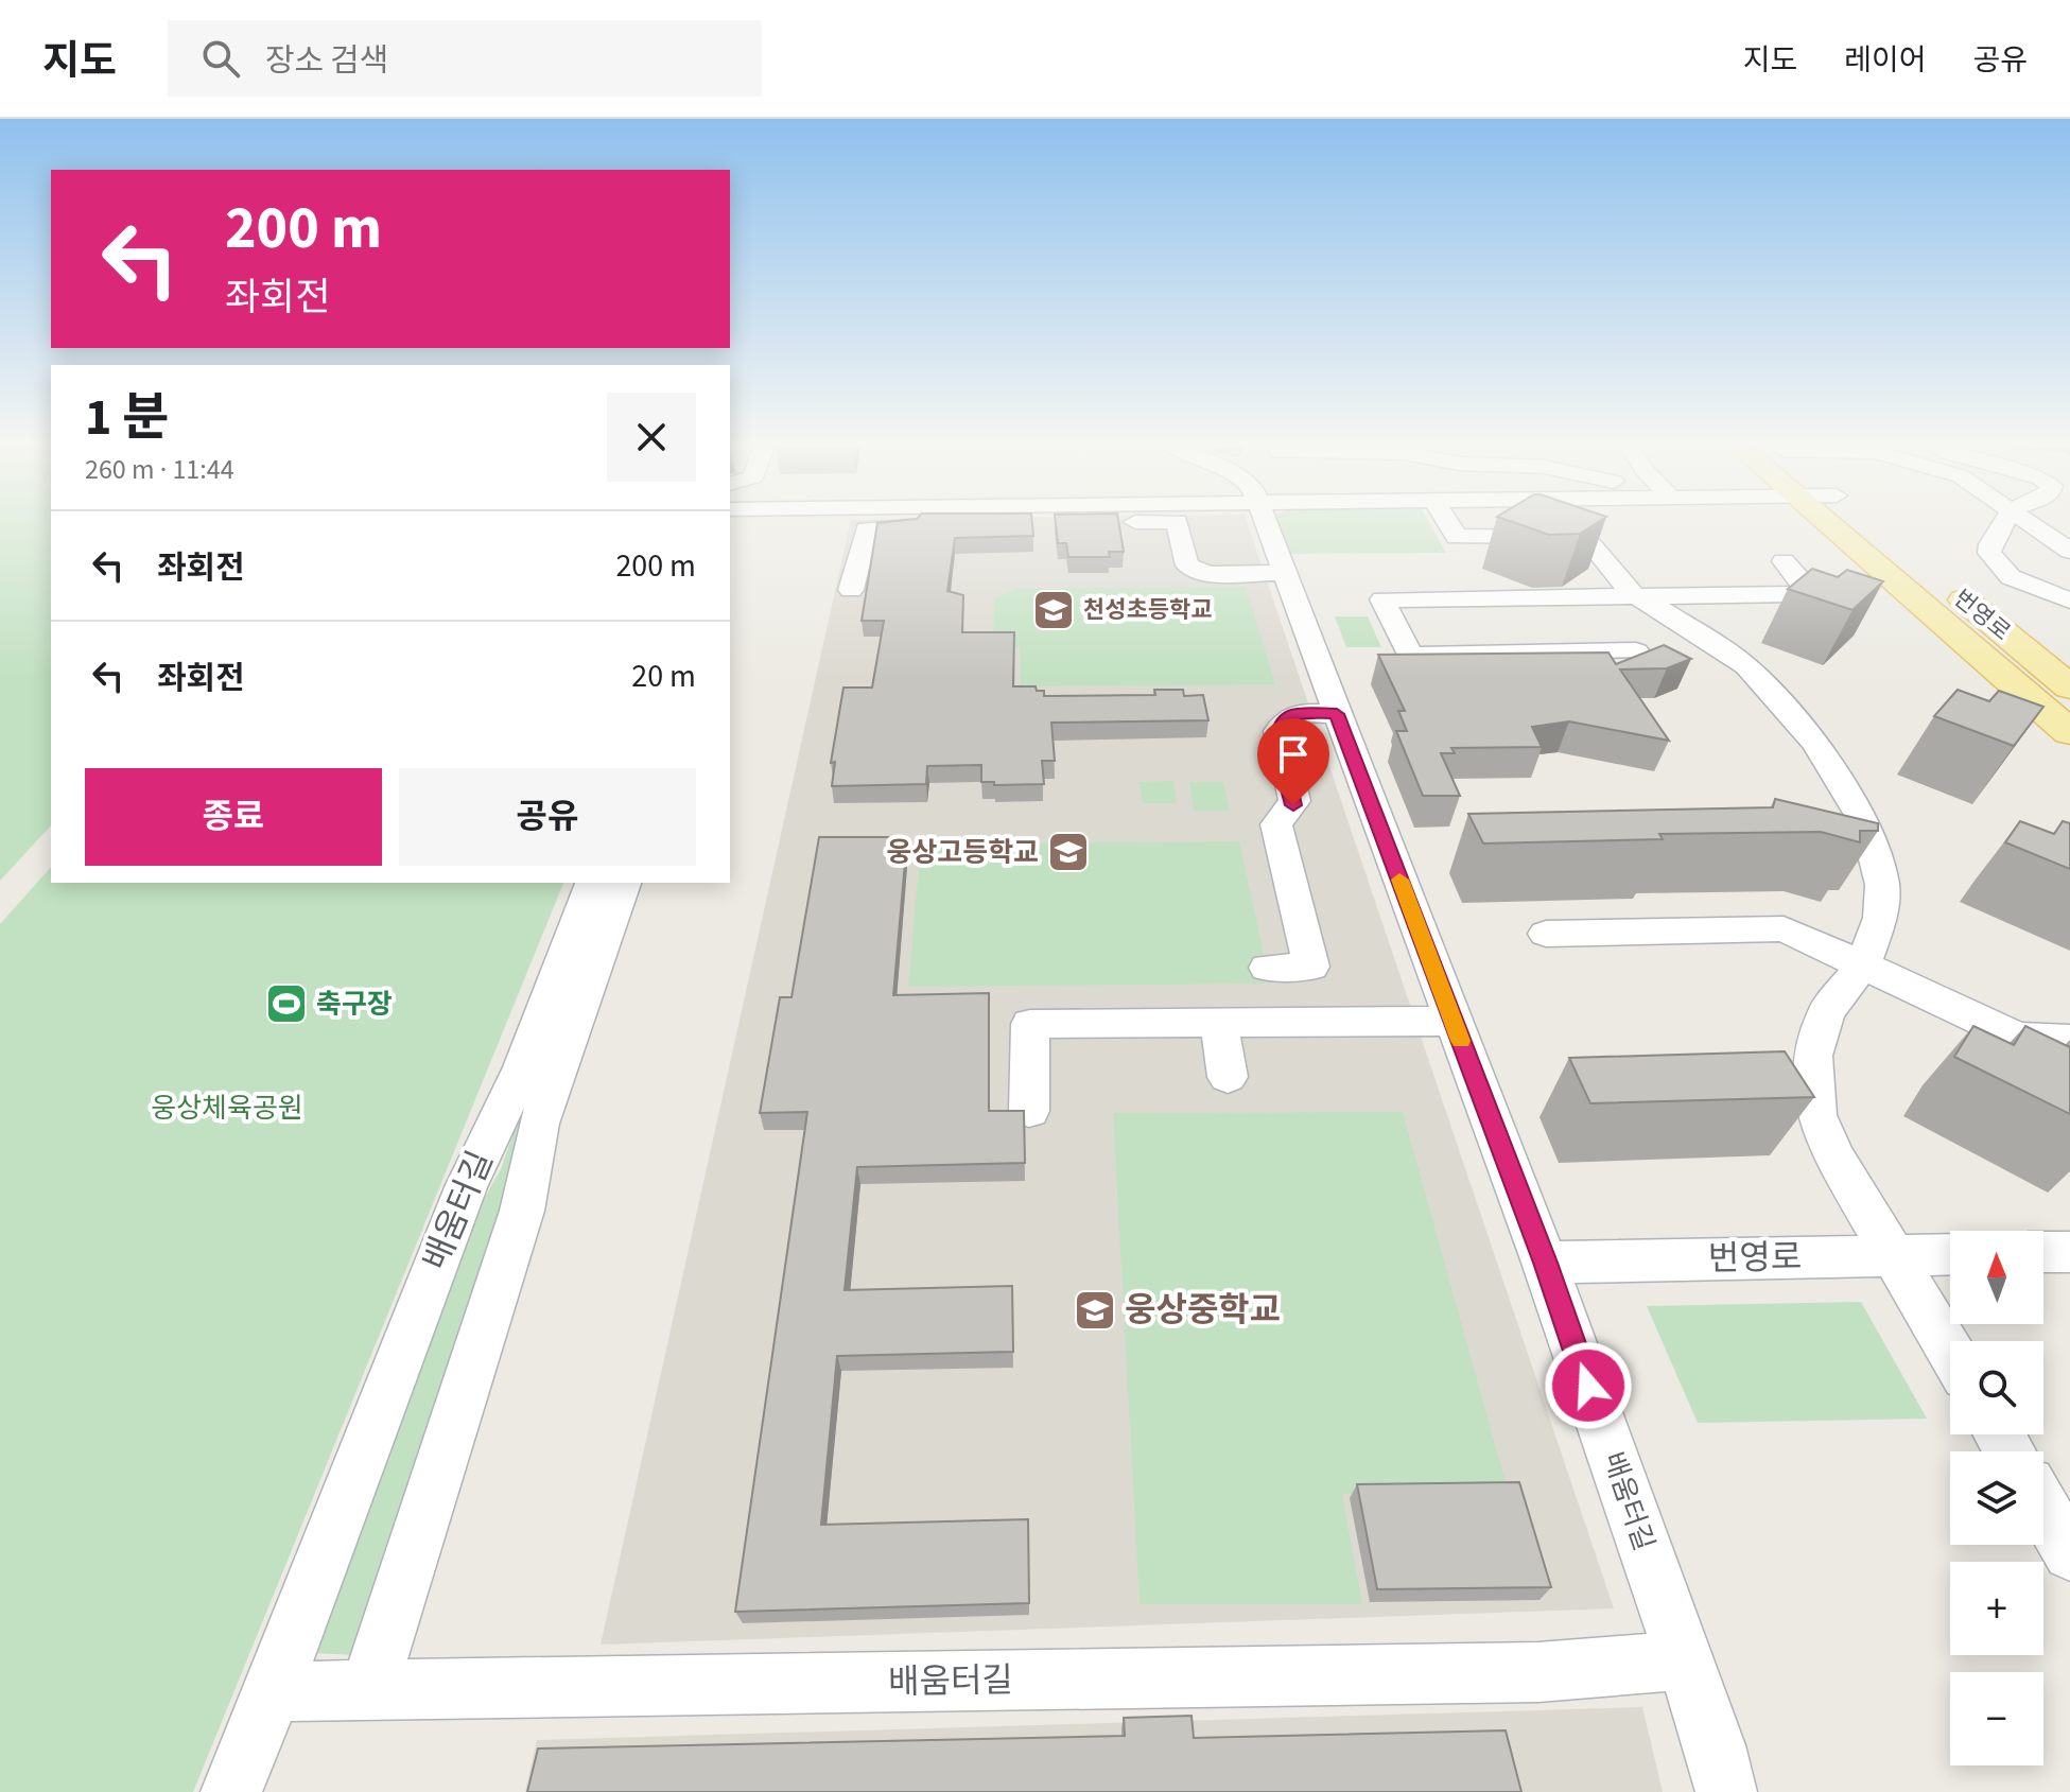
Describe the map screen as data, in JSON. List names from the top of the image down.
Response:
{
  "streets": {
    "main road": ["번영로"],
    "street": ["배움터길"]
  },
  "crossings": [
    ["번영로", "배움터길"]
  ],
  "parks": ["웅상체육공원"],
  "places": {
    "school or university": ["천성초등학교", "웅상고등학교", "웅상중학교"],
    "sports": ["축구장"]
  },
  "north": "top",
  "page": {
    "header": "지도",
    "search": "장소 검색",
    "nav": ["지도", "레이어", "공유"],
    "turn": ["200 m", "좌회전"],
    "heading": ["1 분", "260 m · 11:44"],
    "list": [
      {
        "name": "좌회전",
        "value": "200 m"
      },
      {
        "name": "좌회전",
        "value": "20 m"
      }
    ],
    "buttons": ["종료", "공유"],
    "map_buttons": ["+", "−"]
  }
}
